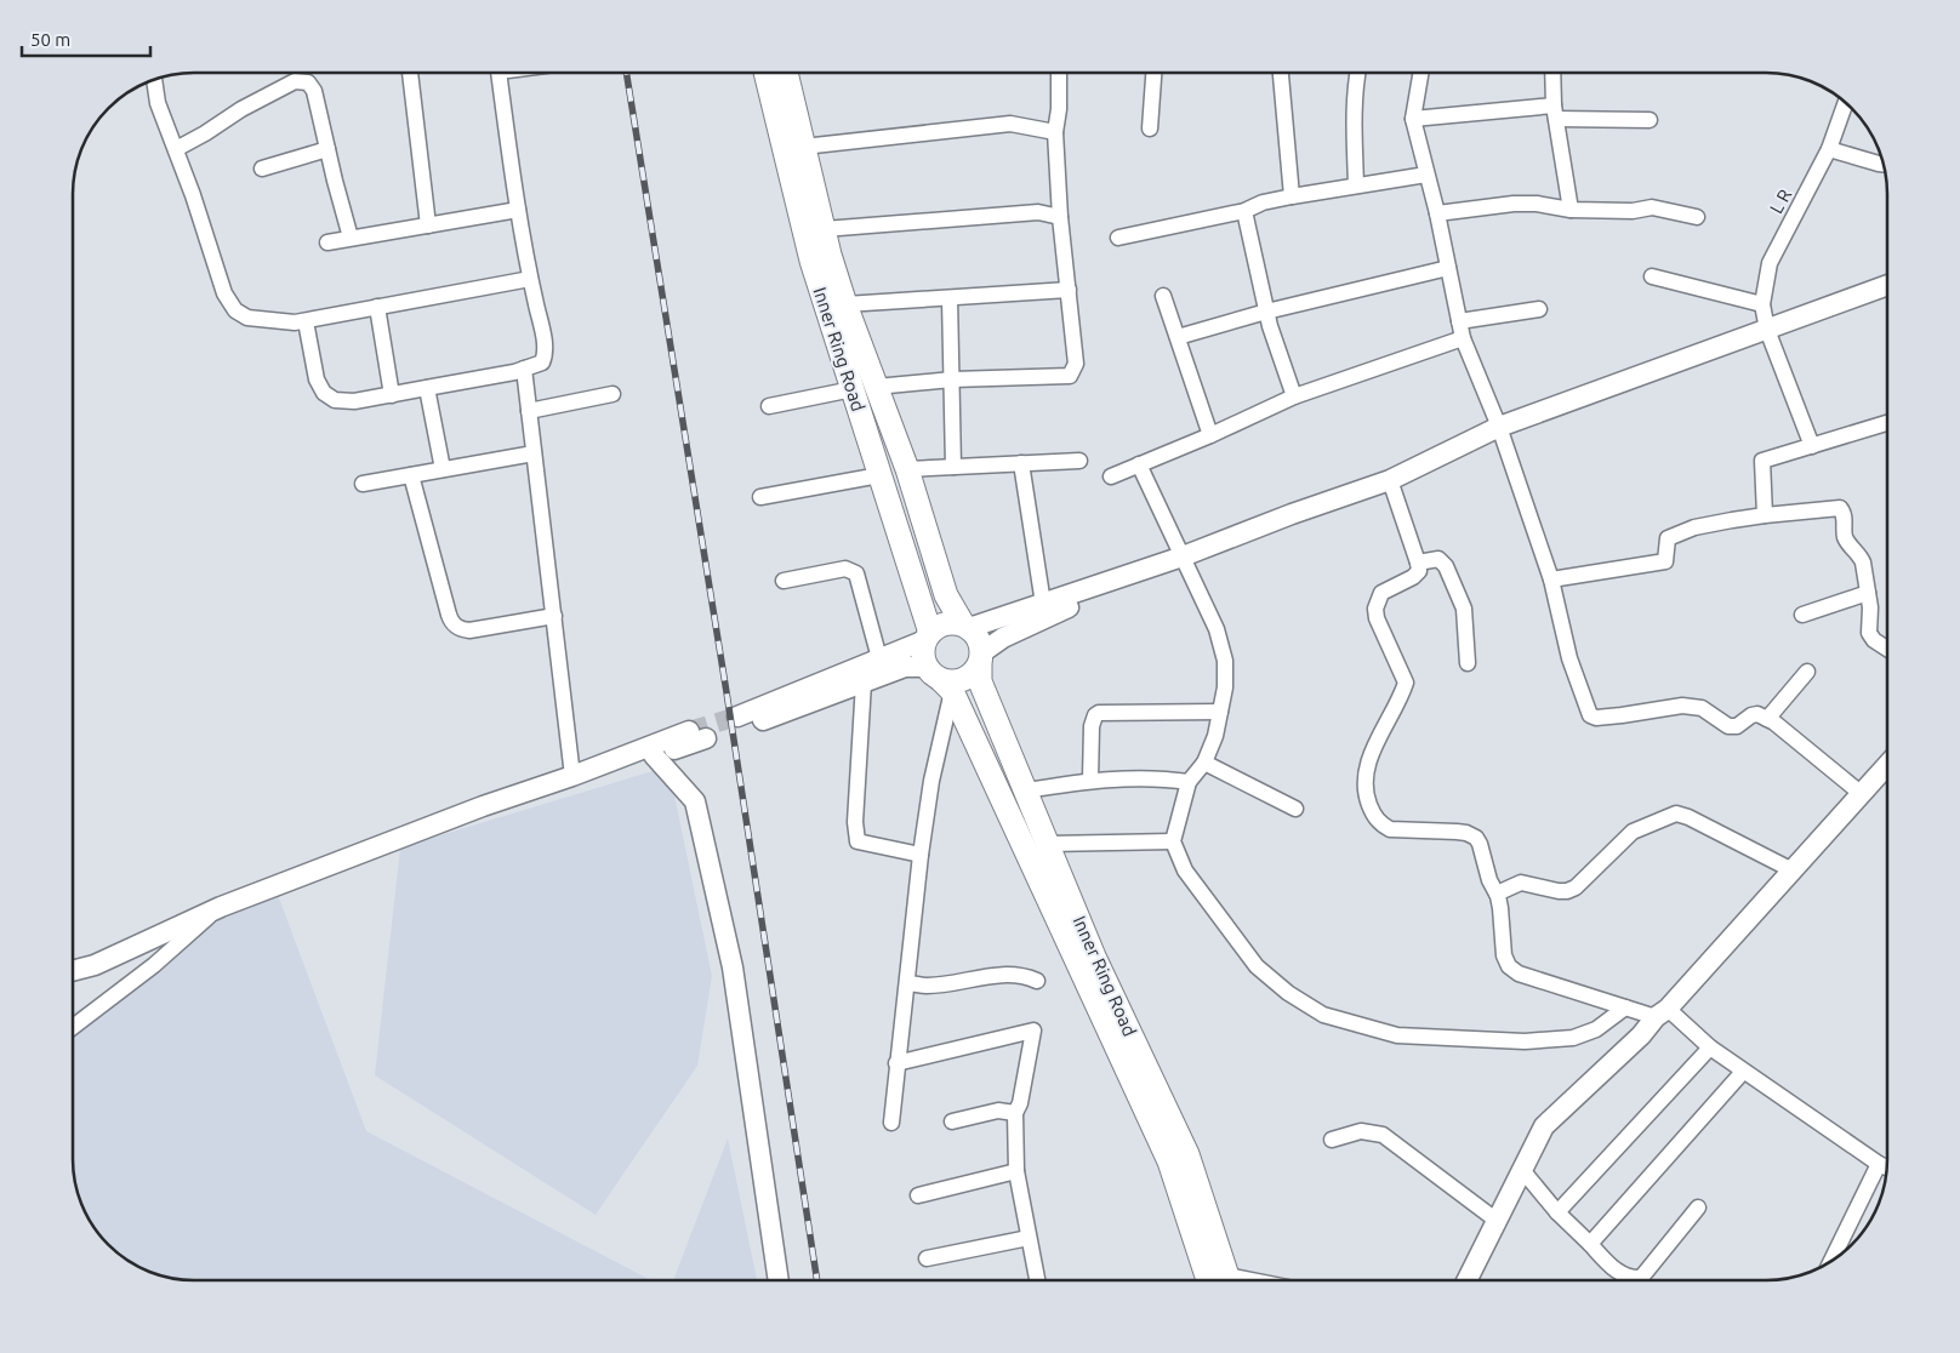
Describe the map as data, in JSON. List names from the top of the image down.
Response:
{
  "streets": {
    "main road": ["Inner Ring Road"],
    "street": ["L R"]
  },
  "scale_bar": "50 m"
}
